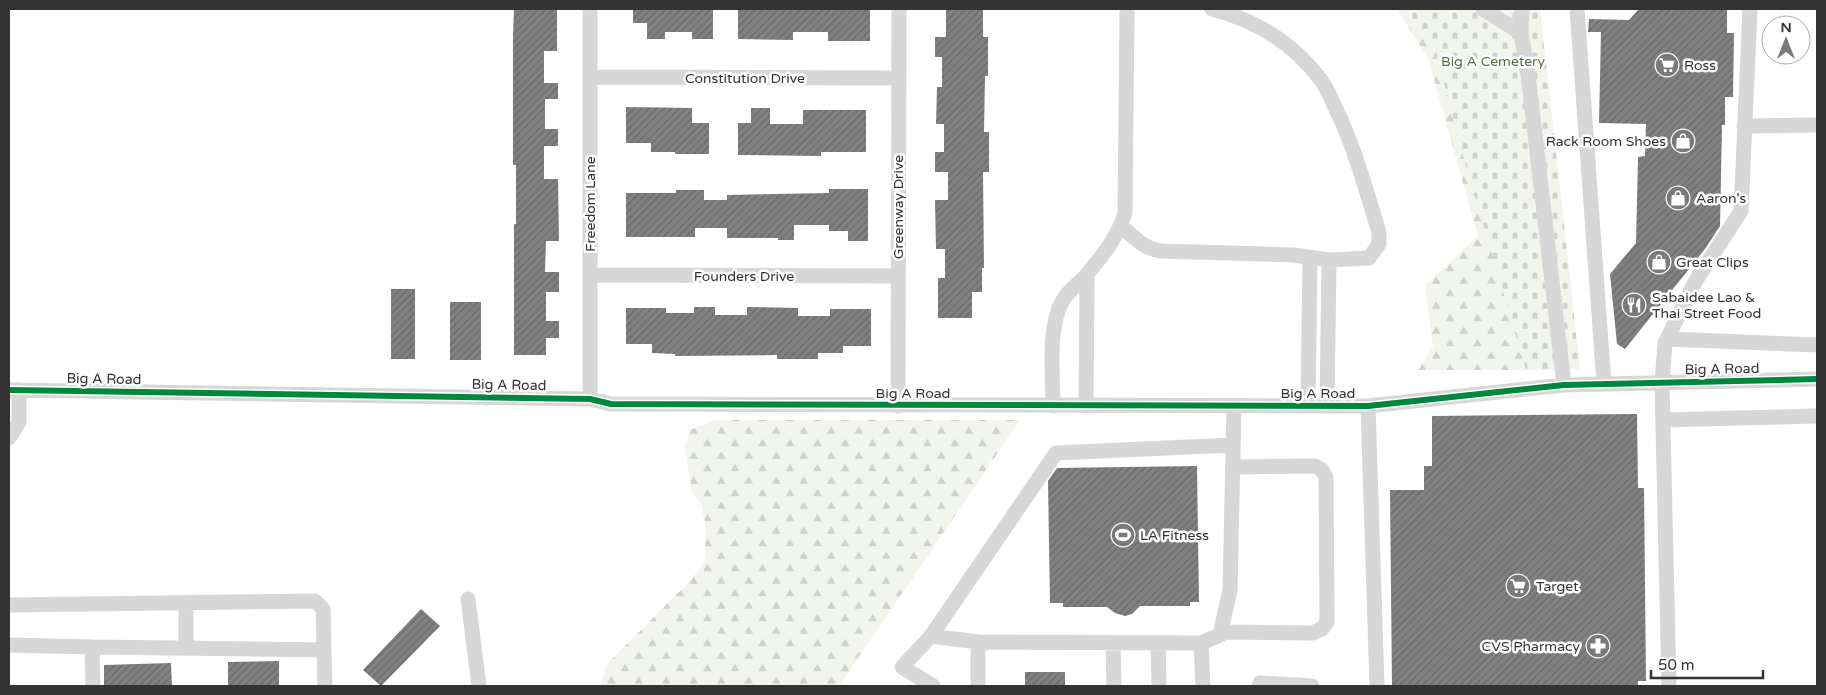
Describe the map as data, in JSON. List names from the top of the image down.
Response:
{
  "streets": {
    "street": [
      "Constitution Drive",
      "Freedom Lane",
      "Greenway Drive",
      "Founders Drive",
      "Big A Road"
    ]
  },
  "crossings": [
    ["Constitution Drive", "Freedom Lane"],
    ["Constitution Drive", "Greenway Drive"],
    ["Freedom Lane", "Founders Drive"],
    ["Freedom Lane", "Big A Road"],
    ["Greenway Drive", "Founders Drive"],
    ["Greenway Drive", "Big A Road"]
  ],
  "parks": ["Big A Cemetery"],
  "places": {
    "supermarket": ["Ross", "Target"],
    "shop": ["Rack Room Shoes", "Aaron's", "Great Clips"],
    "restaurant": ["Sabaidee Lao & Thai Street Food"],
    "sports": ["LA Fitness"],
    "pharmacy": ["CVS Pharmacy"]
  },
  "scale_bar": "50 m",
  "north": "top"
}
